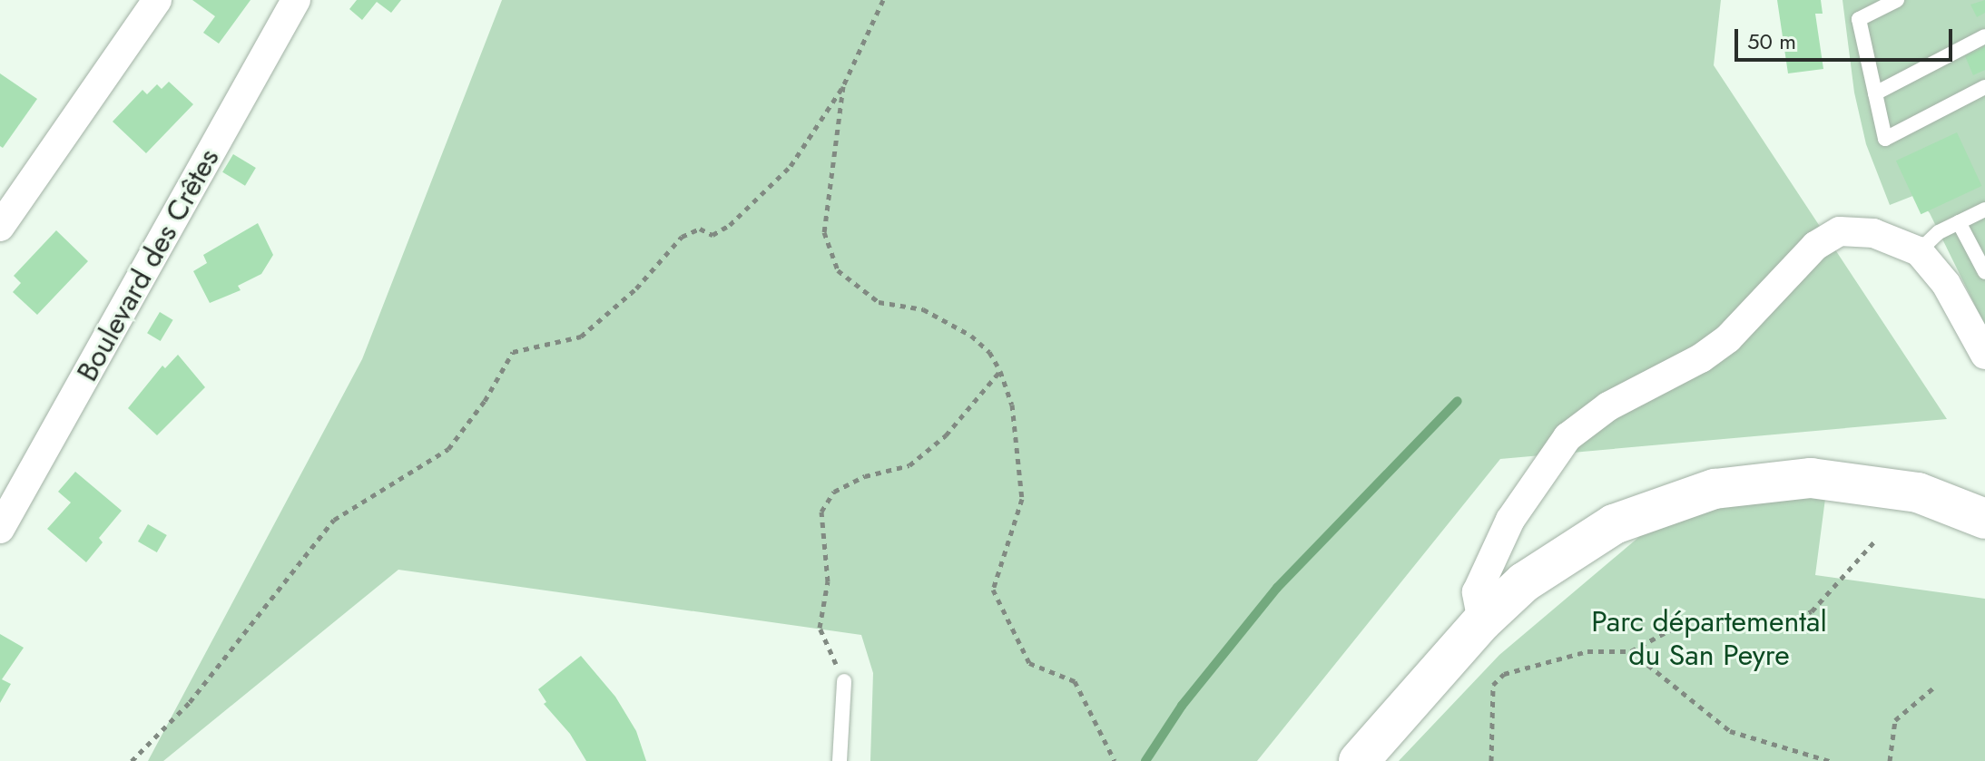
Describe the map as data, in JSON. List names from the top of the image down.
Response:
{
  "streets": {
    "street": ["Boulevard des Crêtes"]
  },
  "parks": ["Parc départemental du San Peyre"],
  "scale_bar": "50 m"
}
